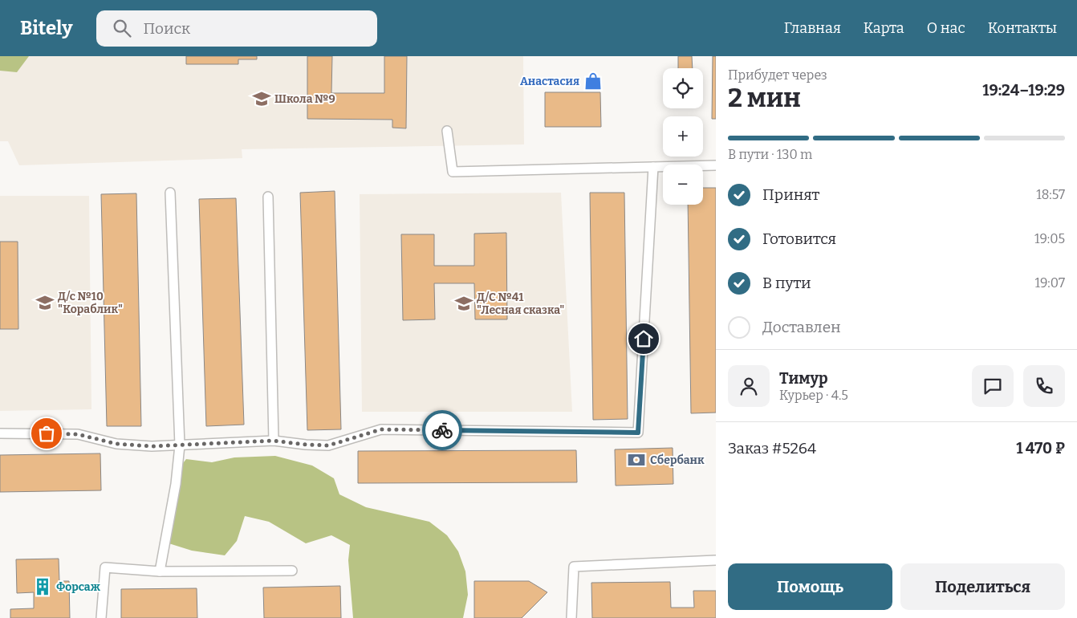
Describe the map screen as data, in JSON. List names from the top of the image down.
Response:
{
  "places": {
    "shop": ["Анастасия"],
    "school or university": ["Школа №9", "Д/с №10 \"Кораблик\"", "Д/С №41 \"Лесная сказка\""],
    "bank": ["Сбербанк"],
    "building": ["Форсаж"]
  },
  "page": {
    "header": "Bitely",
    "search": "Поиск",
    "nav": [
      "Главная",
      "Карта",
      "О нас",
      "Контакты"
    ],
    "heading": ["2 мин", "Прибудет через", "19:24–19:29"],
    "panel": [
      "Тимур",
      "Курьер · 4.5",
      "Заказ #5264",
      "1 470 ₽"
    ],
    "map_buttons": ["+", "−"],
    "bar": "В пути · 130 m",
    "list": [
      ["Принят", "18:57"],
      ["Готовится", "19:05"],
      ["В пути", "19:07"],
      "Доставлен"
    ],
    "buttons": ["Помощь", "Поделиться"]
  }
}
